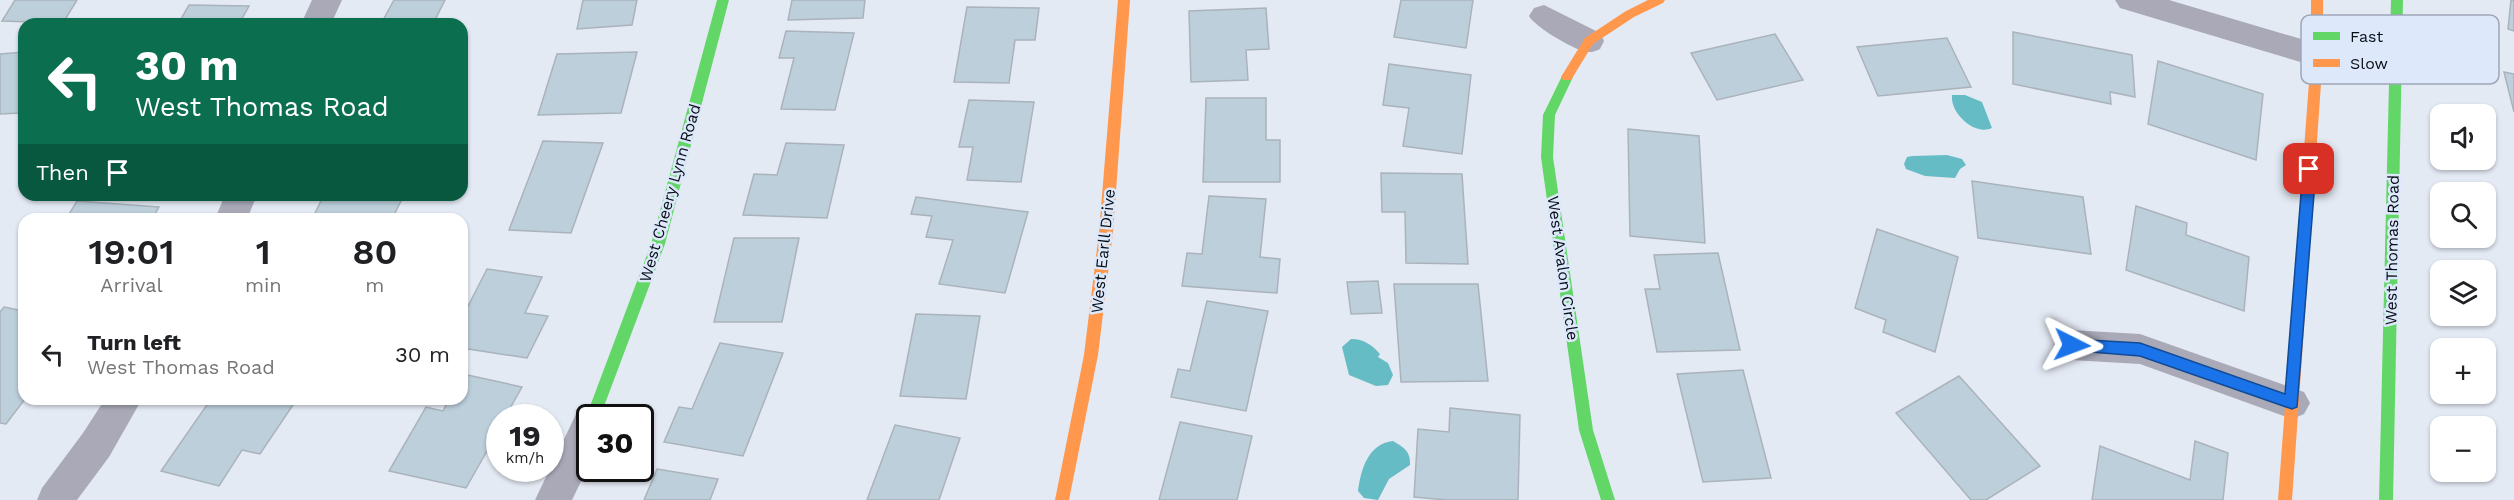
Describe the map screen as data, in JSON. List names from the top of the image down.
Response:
{
  "streets": {
    "street": [
      "West Cheery Lynn Road",
      "West Thomas Road",
      "West Earll Drive",
      "West Avalon Circle"
    ]
  },
  "legend": ["Fast", "Slow"],
  "page": {
    "turn": ["30 m", "West Thomas Road"],
    "map_buttons": ["+", "−"],
    "then": "Then",
    "eta": [
      "19:01",
      "Arrival",
      "1",
      "min",
      "80",
      "m"
    ],
    "list": [
      {
        "name": "Turn left",
        "note": "West Thomas Road",
        "value": "30 m"
      }
    ],
    "speed": "19 km/h",
    "limit": "30"
  }
}
